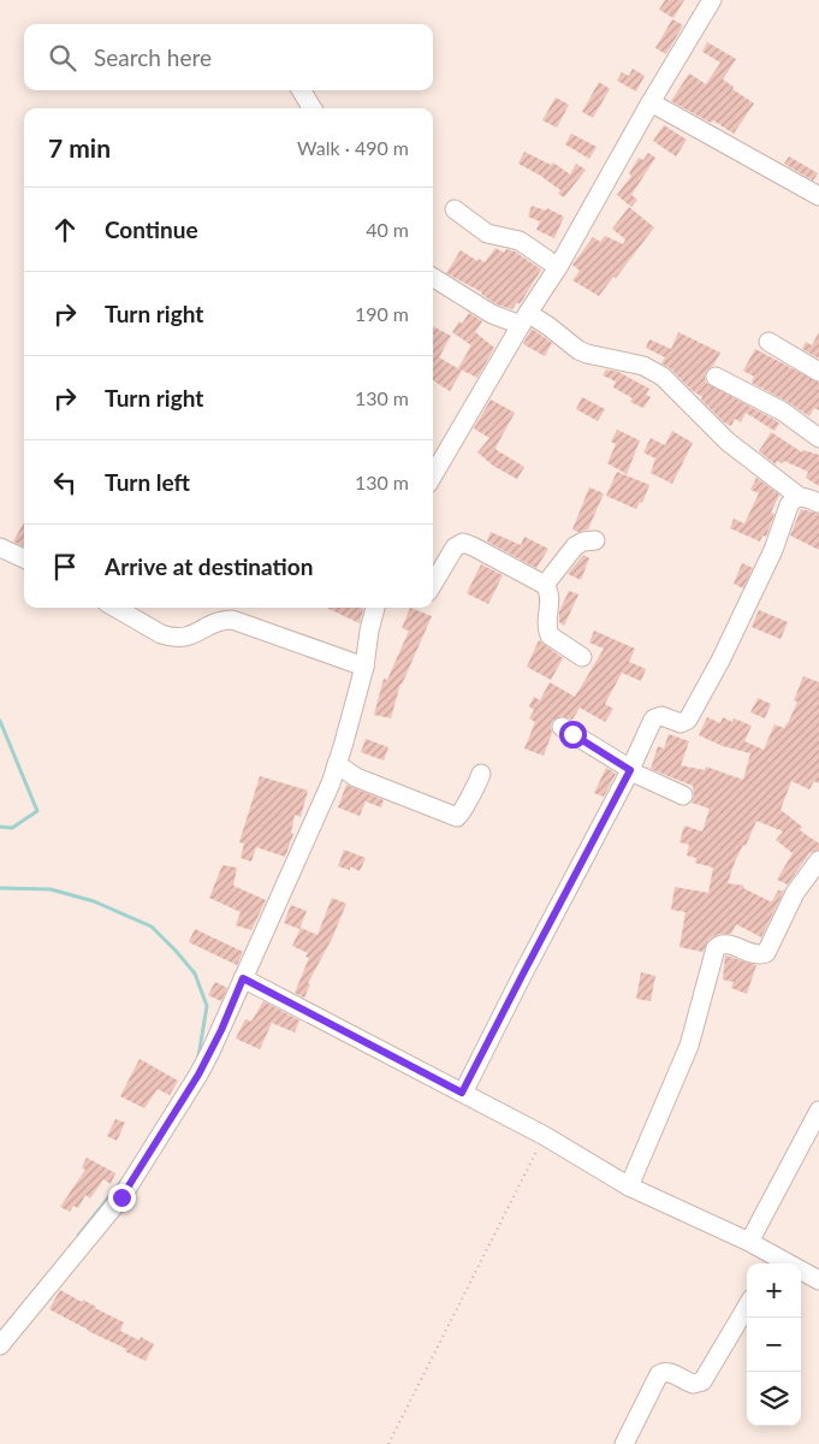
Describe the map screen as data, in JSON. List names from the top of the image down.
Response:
{
  "page": {
    "search": "Search here",
    "heading": ["7 min", "Walk · 490 m"],
    "list": [
      ["Continue", "40 m"],
      ["Turn right", "190 m"],
      ["Turn right", "130 m"],
      ["Turn left", "130 m"],
      "Arrive at destination"
    ],
    "map_buttons": ["+", "−"]
  }
}
